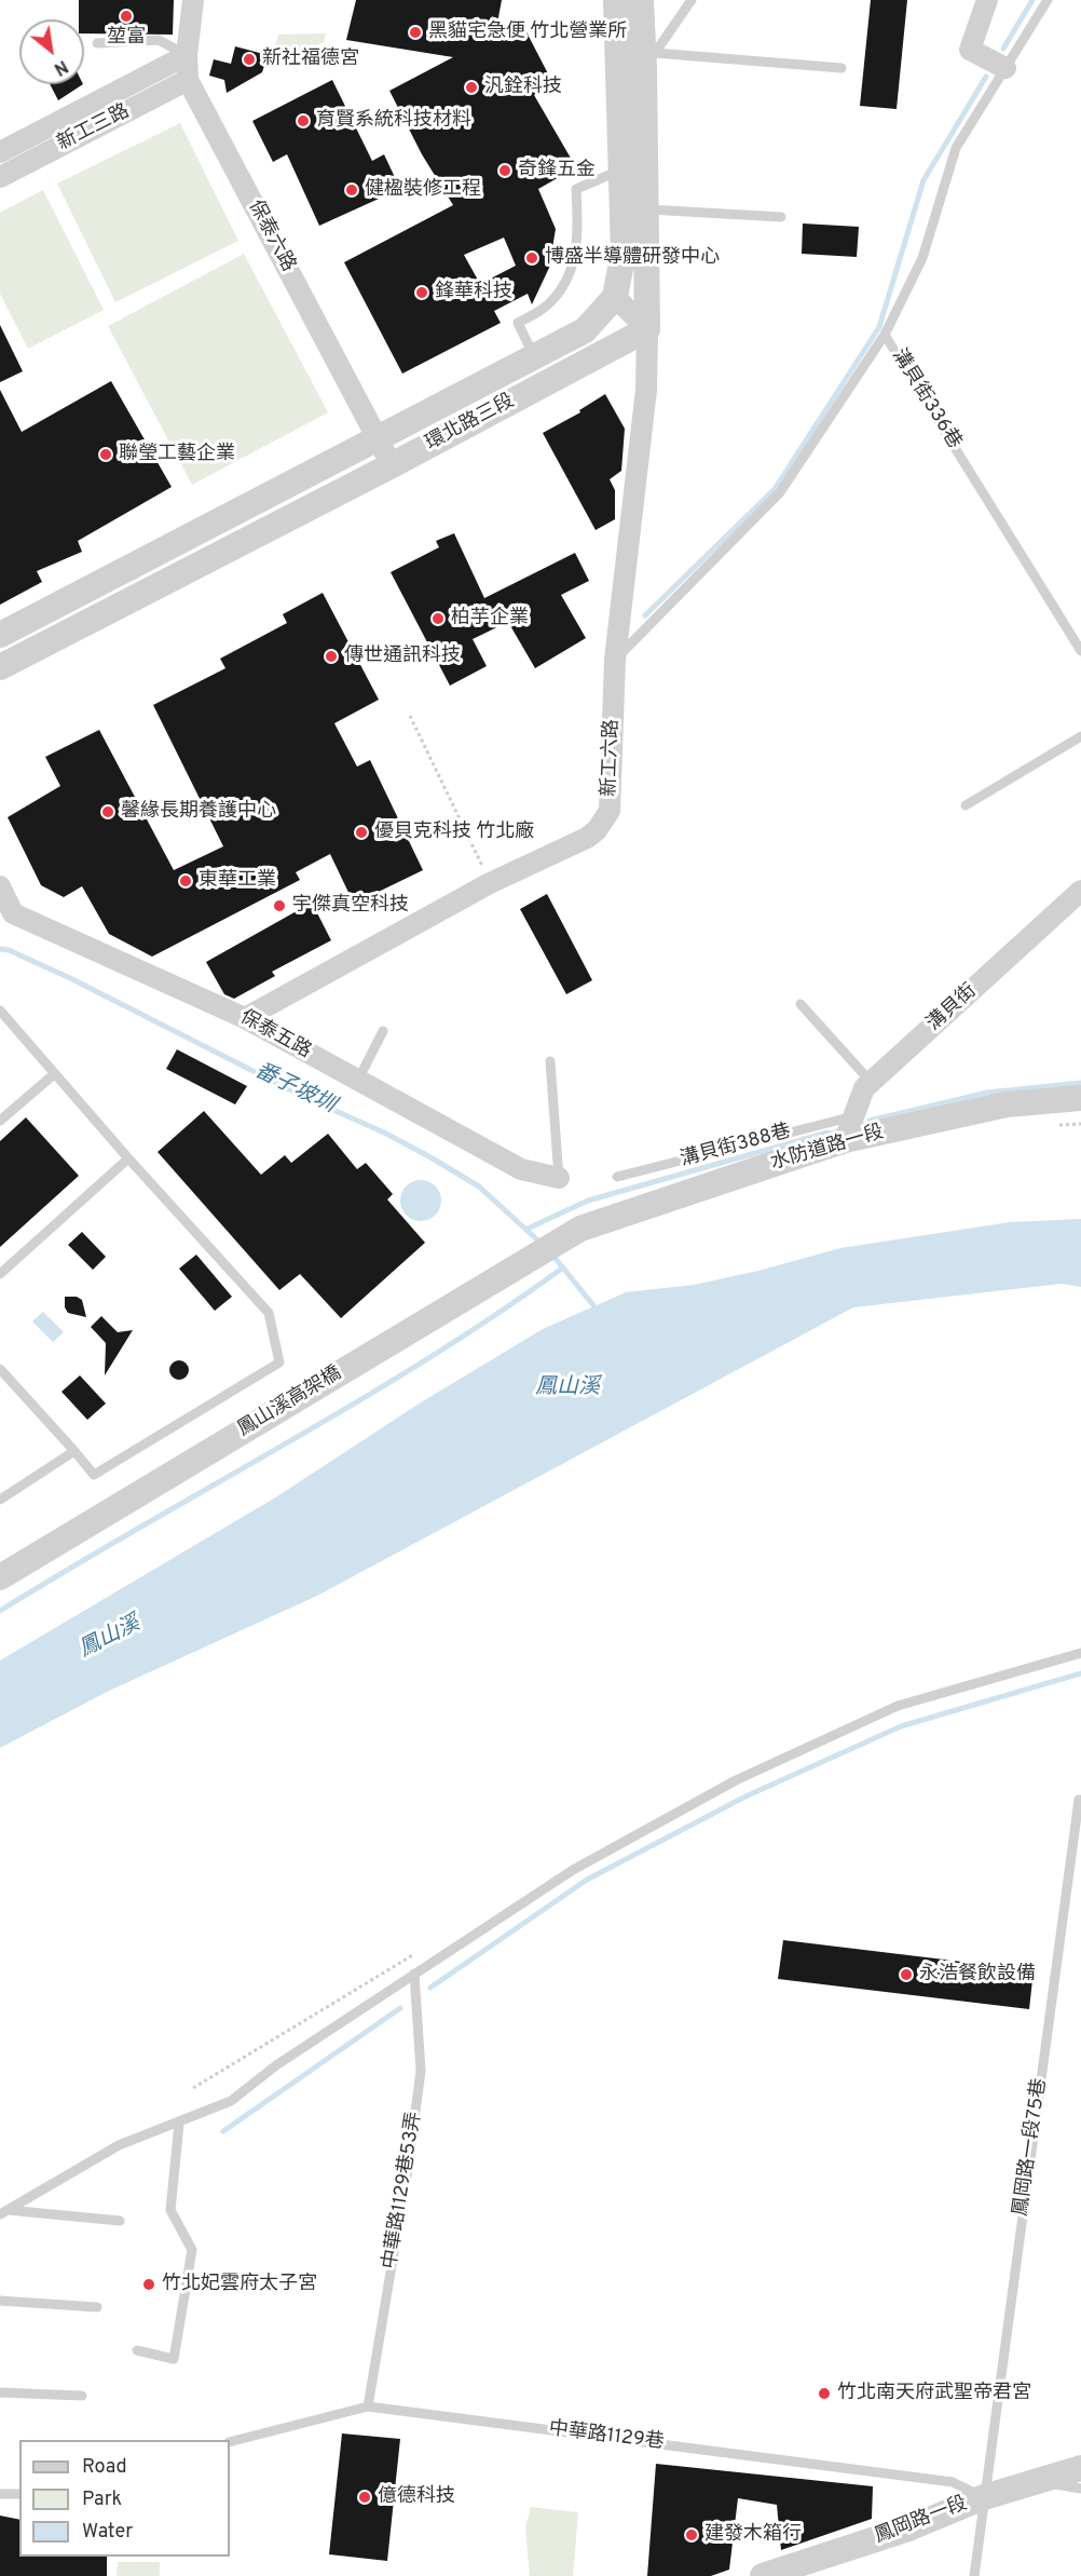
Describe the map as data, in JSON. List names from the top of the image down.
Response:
{
  "streets": {
    "street": [
      "新工三路",
      "保泰六路",
      "環北路三段",
      "新工六路",
      "溝貝街",
      "保泰五路",
      "水防道路一段",
      "鳳山溪高架橋",
      "鳳岡路一段"
    ],
    "lane": [
      "溝貝街336巷",
      "溝貝街388巷",
      "鳳岡路一段75巷",
      "中華路1129巷53弄",
      "中華路1129巷"
    ]
  },
  "crossings": [
    ["新工三路", "保泰六路"],
    ["保泰六路", "環北路三段"],
    ["環北路三段", "新工六路"],
    ["新工六路", "保泰五路"],
    ["溝貝街", "溝貝街388巷"],
    ["溝貝街", "水防道路一段"],
    ["溝貝街388巷", "水防道路一段"],
    ["水防道路一段", "鳳山溪高架橋"],
    ["鳳岡路一段75巷", "中華路1129巷"],
    ["鳳岡路一段75巷", "鳳岡路一段"],
    ["中華路1129巷53弄", "中華路1129巷"],
    ["中華路1129巷", "鳳岡路一段"]
  ],
  "water": ["番子坡圳", "鳳山溪"],
  "places": [
    "堃富",
    "黑貓宅急便 竹北營業所",
    "新社福德宮",
    "汎銓科技",
    "育賢系統科技材料",
    "奇鋒五金",
    "健楹裝修工程",
    "博盛半導體研發中心",
    "鋒華科技",
    "聯瑩工藝企業",
    "柏芋企業",
    "傳世通訊科技",
    "馨緣長期養護中心",
    "優貝克科技 竹北廠",
    "東華工業",
    "宇傑真空科技",
    "永浩餐飲設備",
    "竹北妃雲府太子宮",
    "竹北南天府武聖帝君宮",
    "億德科技",
    "建發木箱行"
  ],
  "legend": ["Road", "Park", "Water"],
  "north": "bottom right"
}
